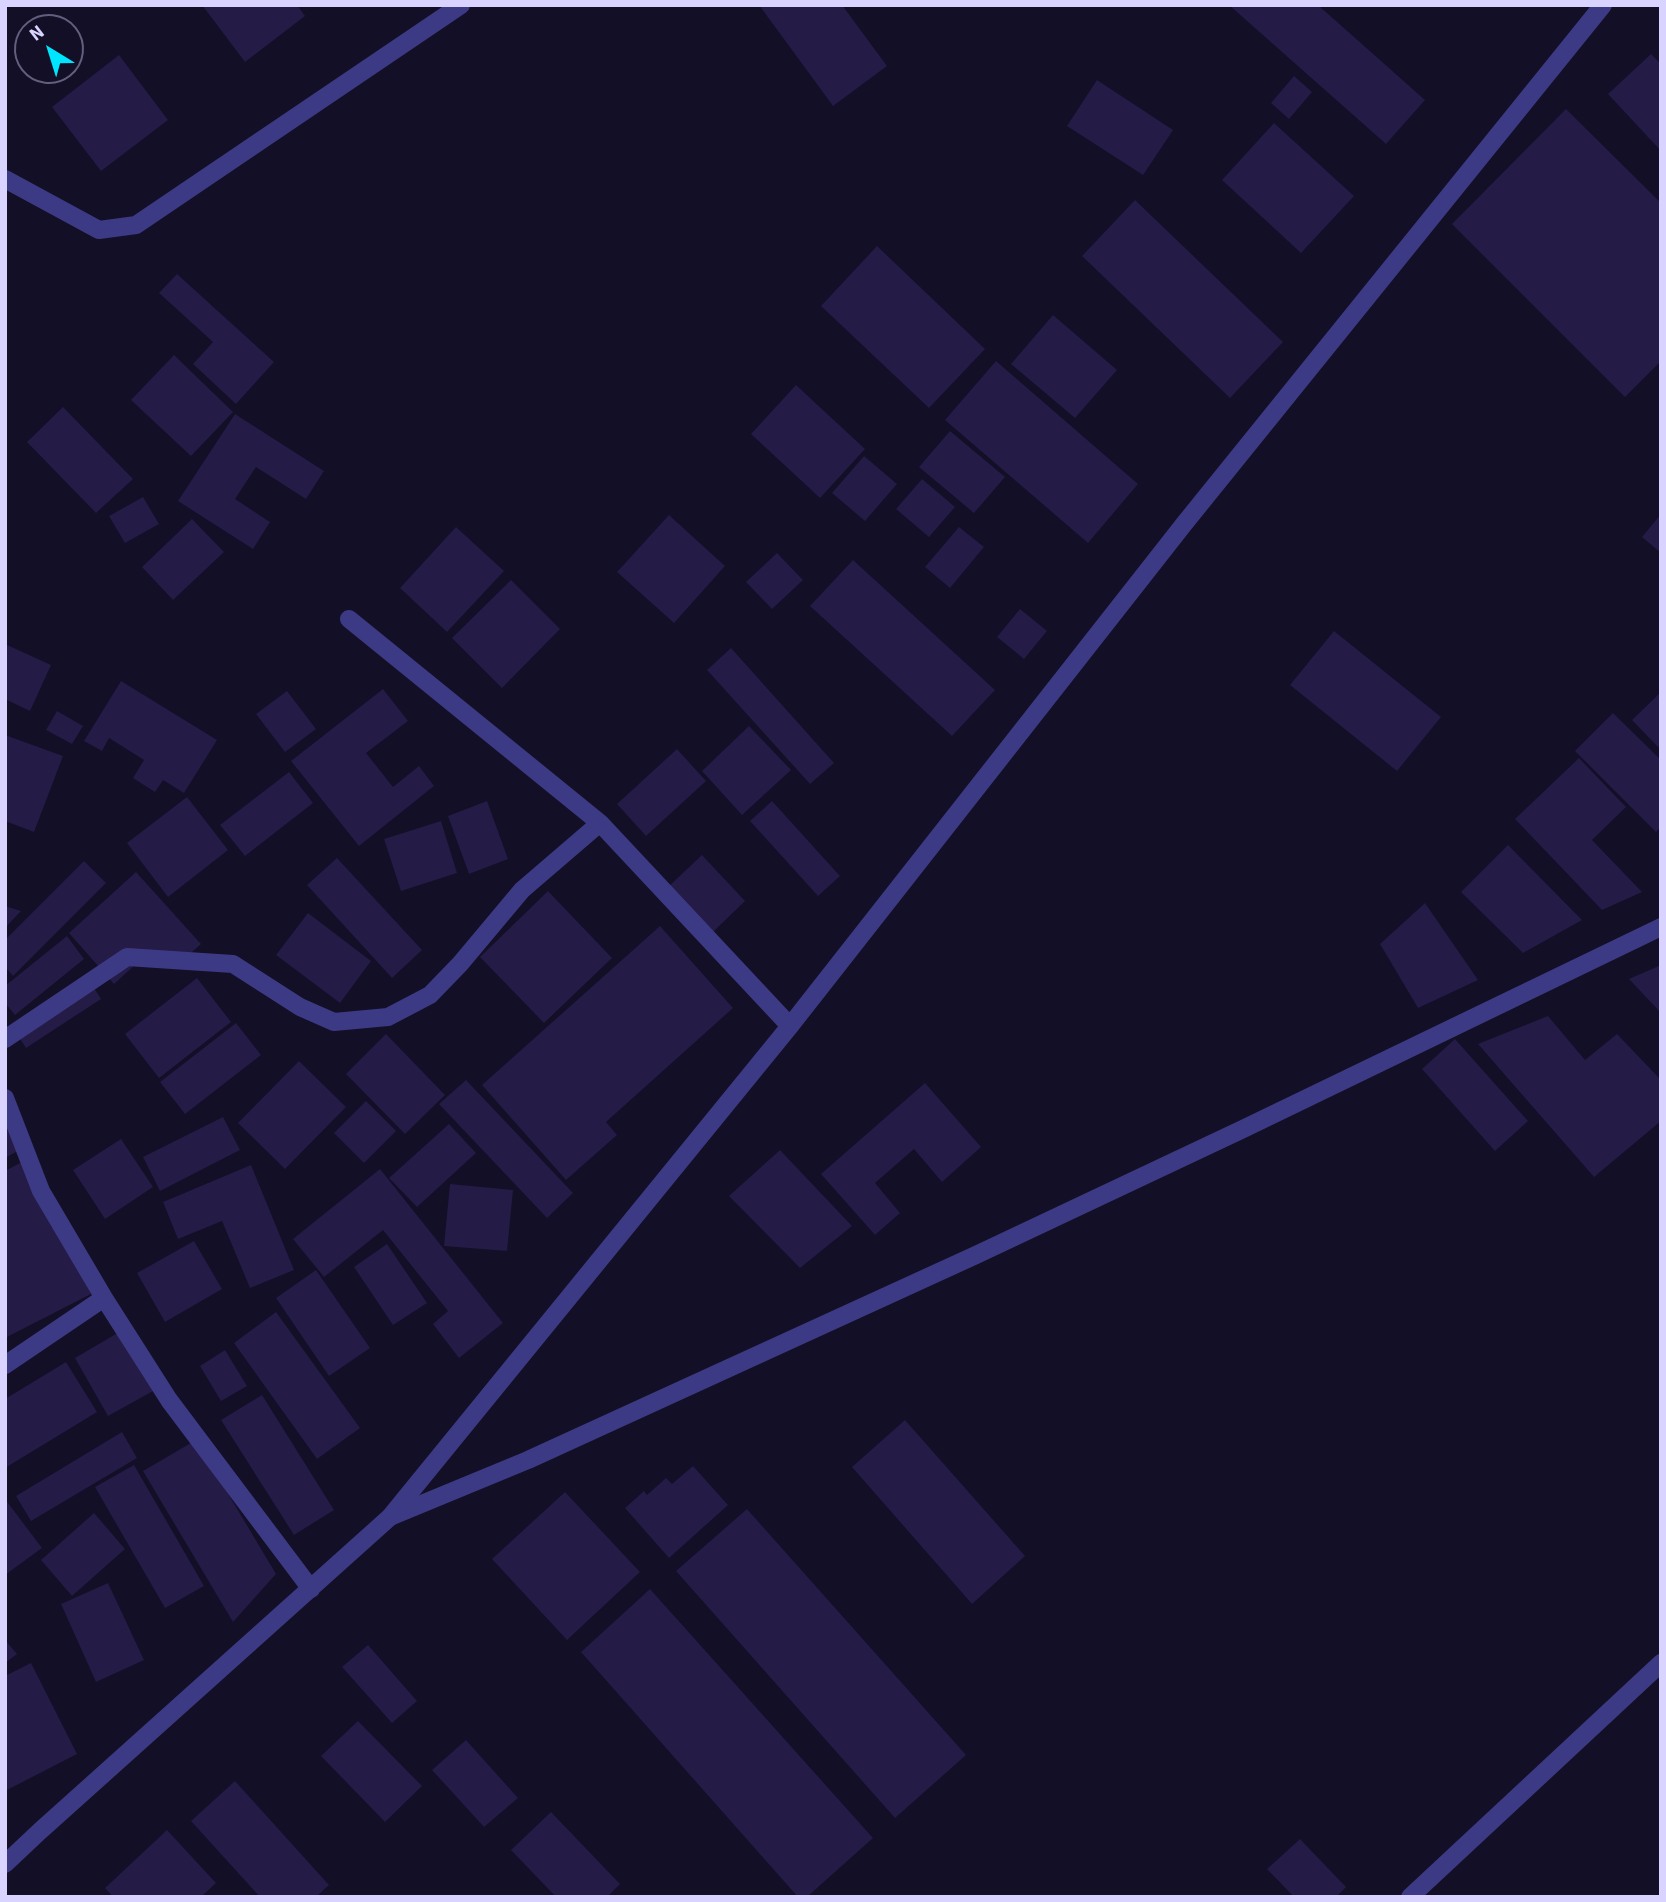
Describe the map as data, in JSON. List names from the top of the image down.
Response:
{
  "north": "top left"
}
